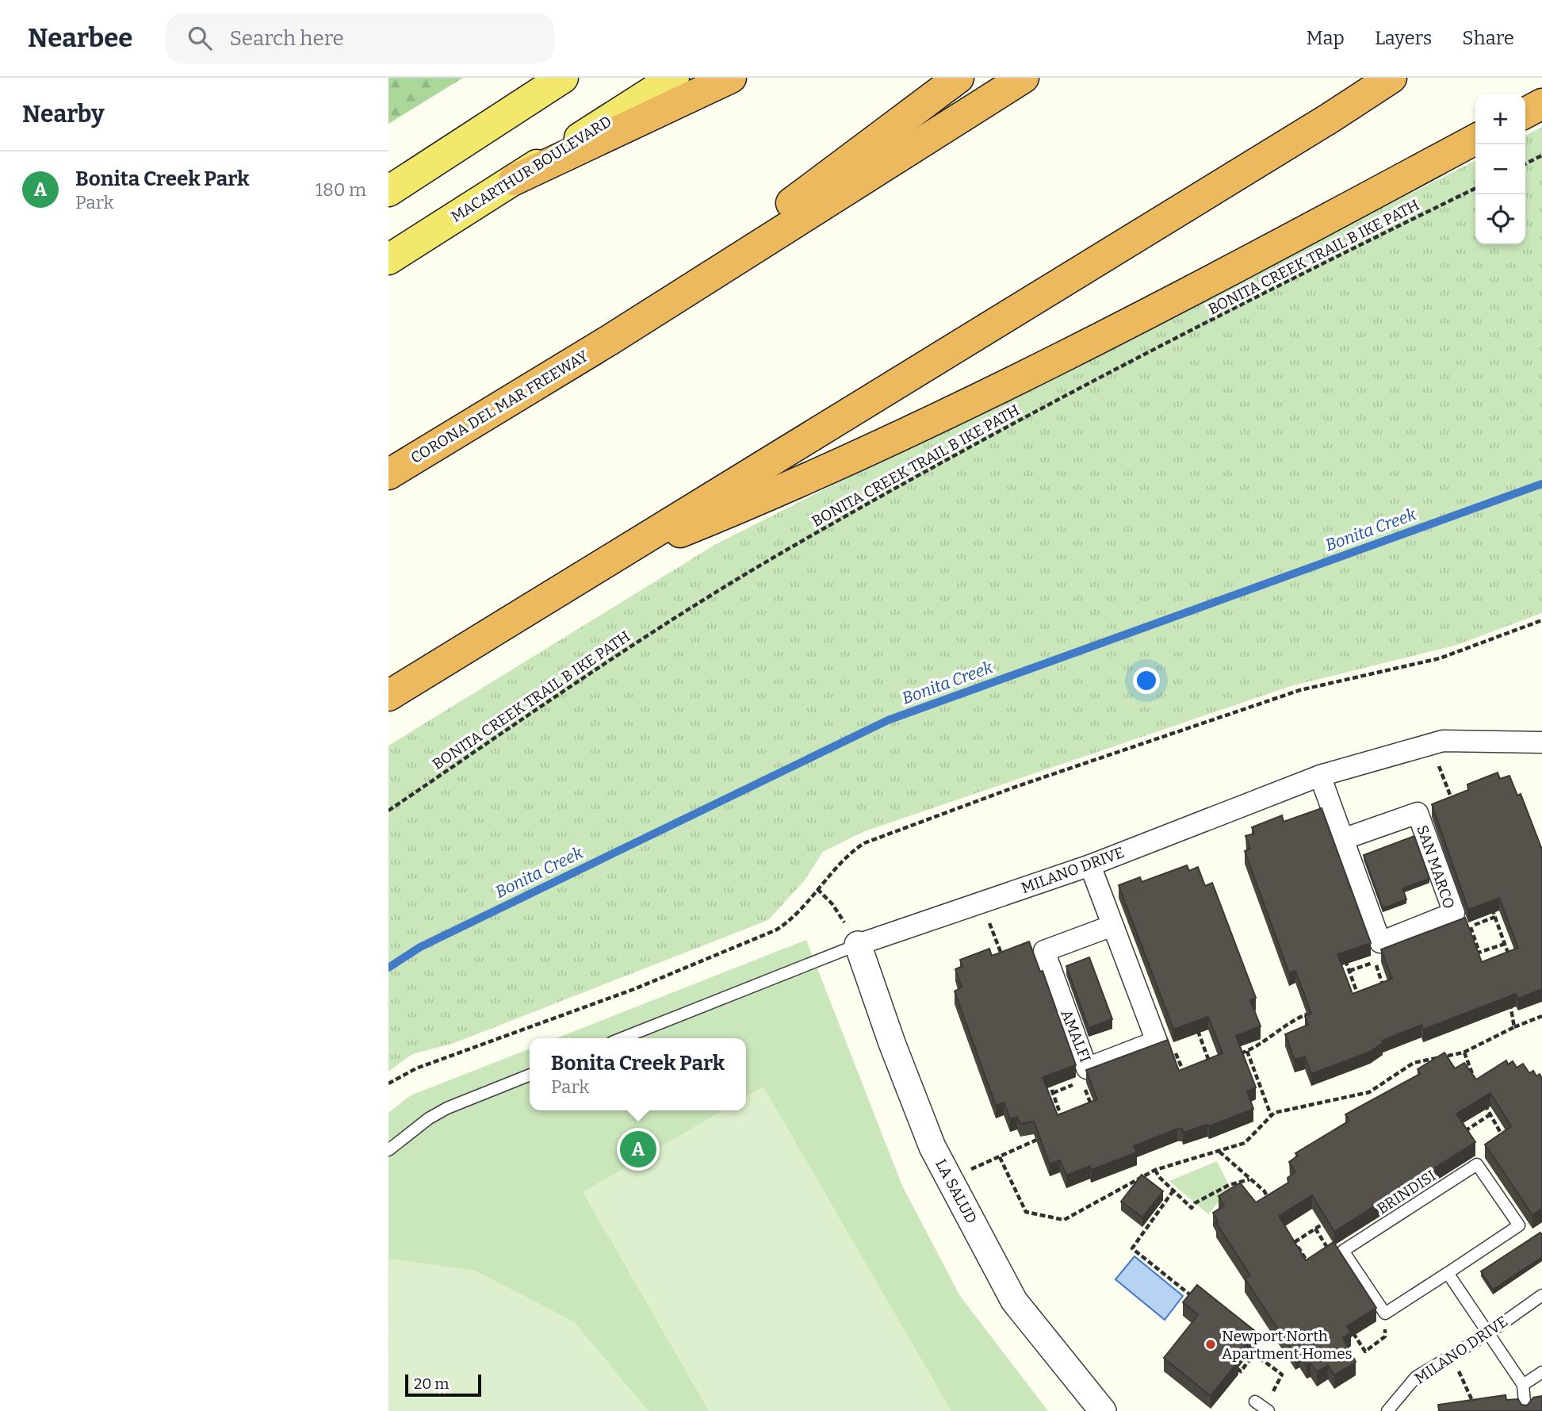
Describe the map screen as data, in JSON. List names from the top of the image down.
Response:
{
  "streets": {
    "highway": ["CORONA DEL MAR FREEWAY"],
    "main road": ["MACARTHUR BOULEVARD"],
    "street": [
      "SAN MARCO",
      "MILANO DRIVE",
      "AMALFI",
      "LA SALUD"
    ],
    "lane": ["BRINDISI"],
    "path": ["BONITA CREEK TRAIL B IKE PATH"]
  },
  "crossings": [
    ["SAN MARCO", "MILANO DRIVE"],
    ["MILANO DRIVE", "AMALFI"],
    ["MILANO DRIVE", "LA SALUD"]
  ],
  "water": ["Bonita Creek"],
  "places": ["Newport North Apartment Homes"],
  "scale_bar": "20 m",
  "page": {
    "header": "Nearbee",
    "search": "Search here",
    "nav": ["Map", "Layers", "Share"],
    "heading": "Nearby",
    "map_buttons": ["+", "−"],
    "list": [
      {
        "mark": "A",
        "name": "Bonita Creek Park",
        "note": "Park",
        "value": "180 m"
      }
    ],
    "popup": ["Bonita Creek Park", "Park"],
    "pins": "A",
    "scale": "20 m"
  }
}
